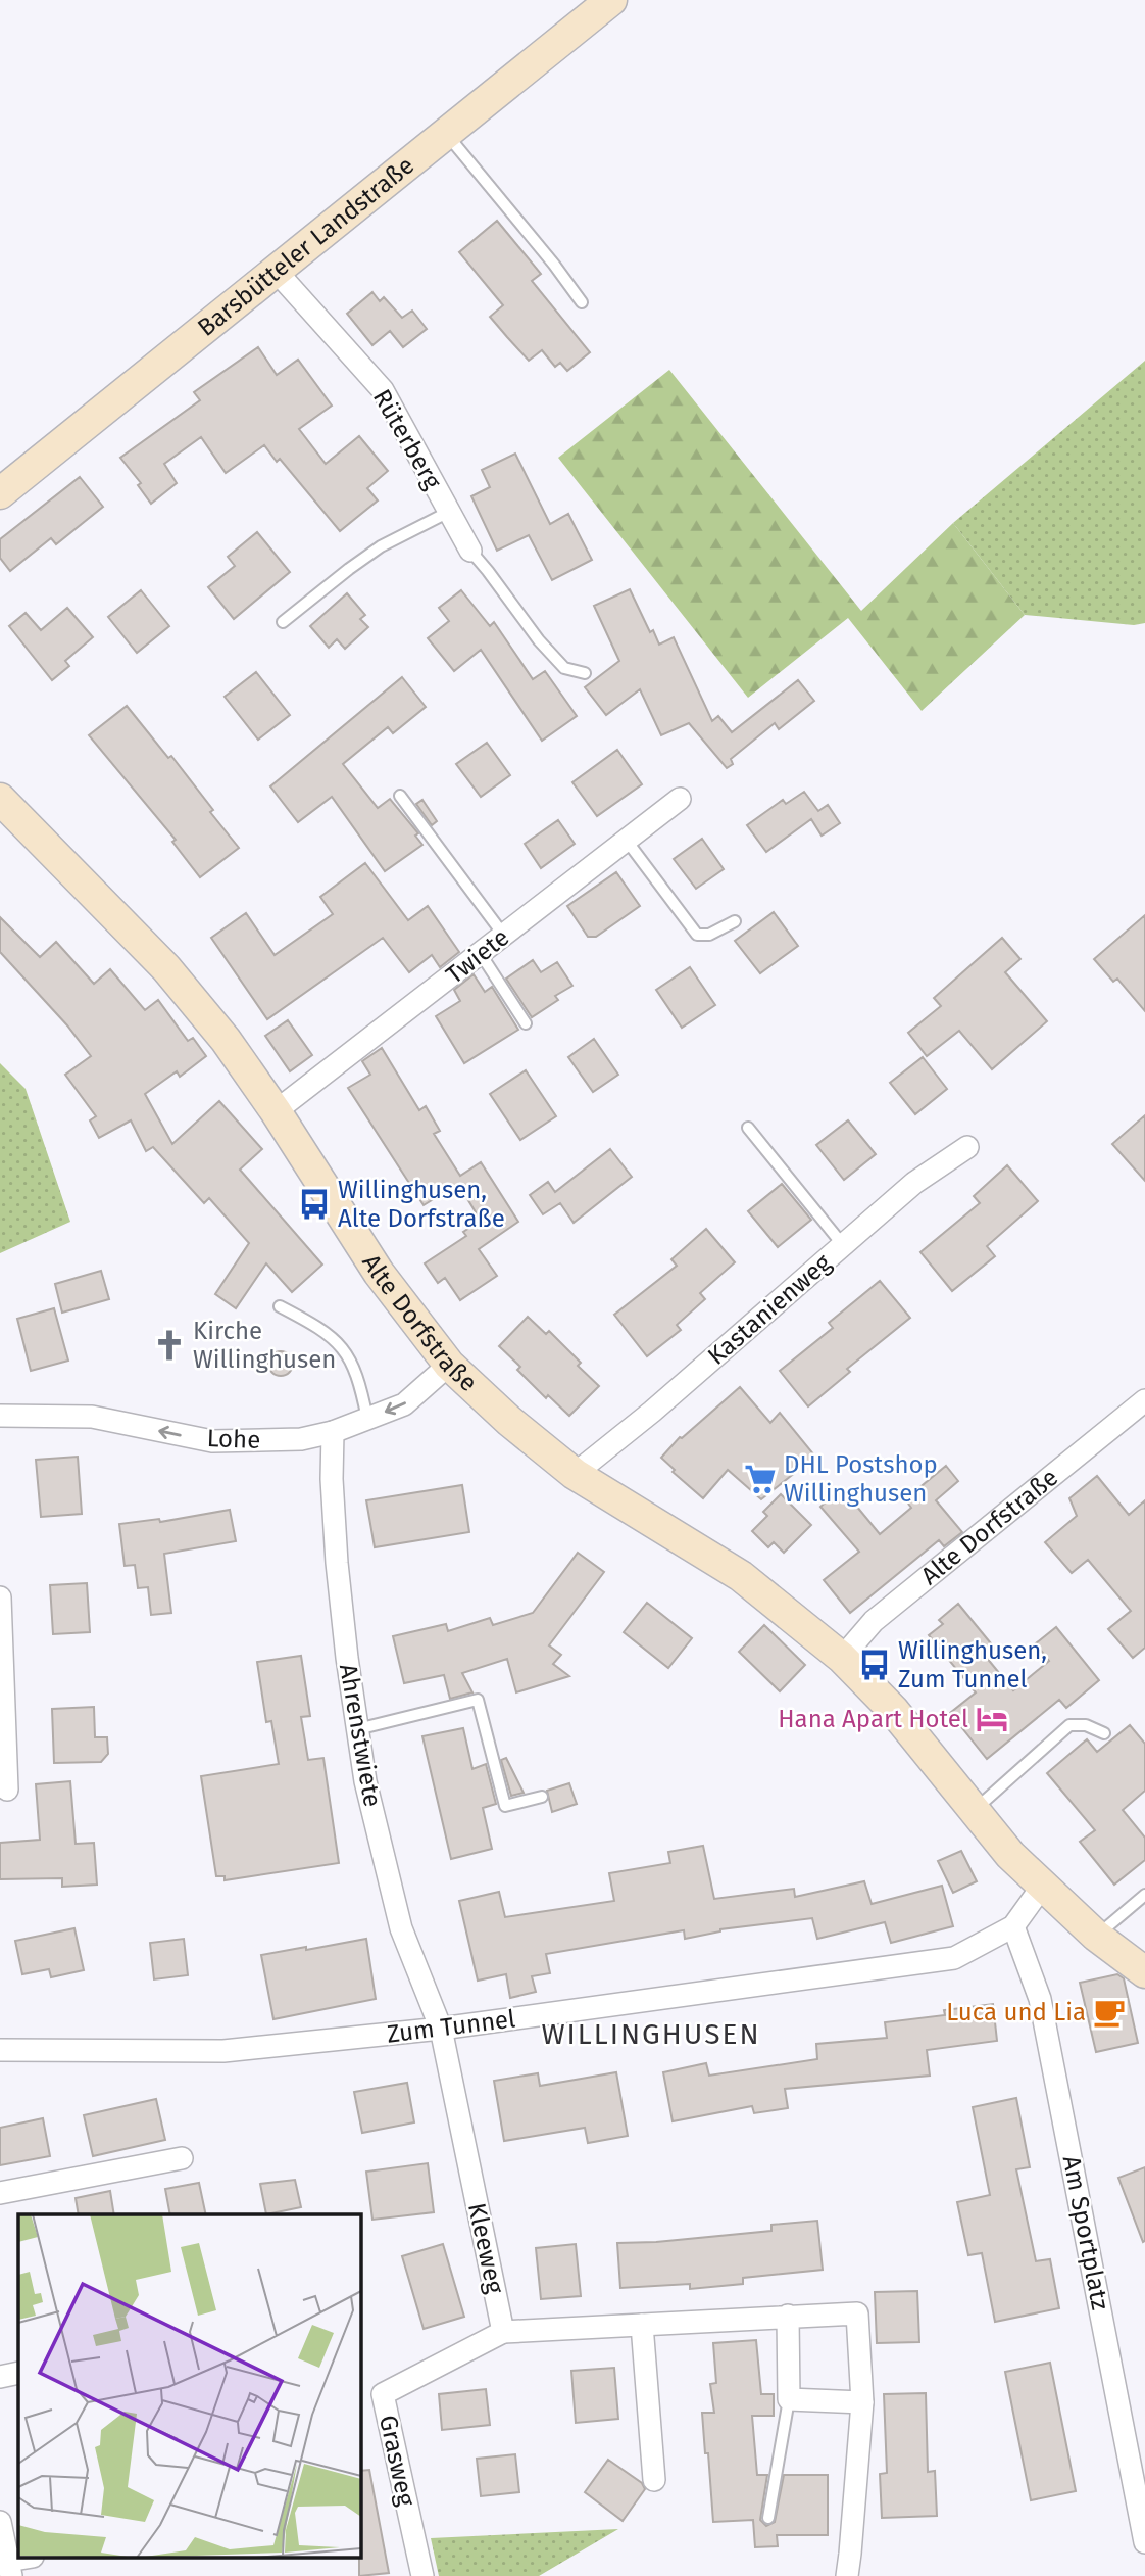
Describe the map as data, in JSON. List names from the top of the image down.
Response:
{
  "streets": {
    "street": [
      "Barsbütteler Landstraße",
      "Rüterberg",
      "Twiete",
      "Kastanienweg",
      "Alte Dorfstraße",
      "Lohe",
      "Ahrenstwiete",
      "Zum Tunnel",
      "Am Sportplatz",
      "Kleeweg",
      "Grasweg"
    ]
  },
  "crossings": [
    ["Barsbütteler Landstraße", "Rüterberg"],
    ["Twiete", "Alte Dorfstraße"],
    ["Kastanienweg", "Alte Dorfstraße"],
    ["Alte Dorfstraße", "Lohe"],
    ["Alte Dorfstraße", "Zum Tunnel"],
    ["Lohe", "Ahrenstwiete"],
    ["Ahrenstwiete", "Zum Tunnel"],
    ["Ahrenstwiete", "Kleeweg"],
    ["Zum Tunnel", "Am Sportplatz"],
    ["Zum Tunnel", "Kleeweg"],
    ["Kleeweg", "Grasweg"]
  ],
  "one_way": ["Lohe"],
  "districts": ["WILLINGHUSEN"],
  "places": {
    "bus stop": ["Willinghusen, Alte Dorfstraße", "Willinghusen, Zum Tunnel"],
    "church": ["Kirche Willinghusen"],
    "supermarket": ["DHL Postshop Willinghusen"],
    "hotel": ["Hana Apart Hotel"],
    "cafe": ["Luca und Lia"]
  }
}
